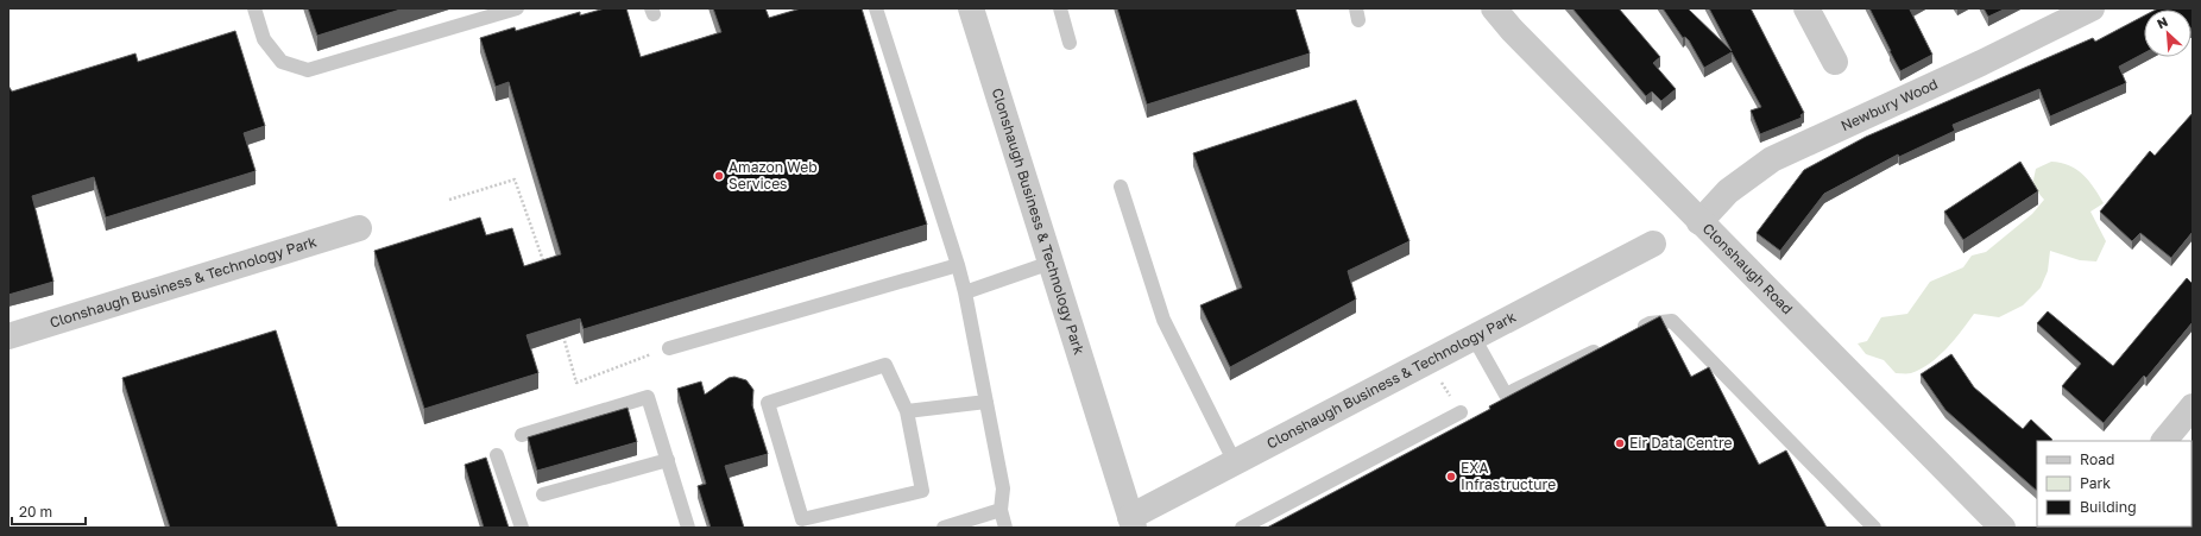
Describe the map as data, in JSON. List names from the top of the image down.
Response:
{
  "streets": {
    "street": ["Newbury Wood", "Clonshaugh Business & Technology Park", "Clonshaugh Road"]
  },
  "crossings": [
    ["Newbury Wood", "Clonshaugh Road"]
  ],
  "places": ["Amazon Web Services", "Eir Data Centre", "EXA Infrastructure"],
  "legend": ["Road", "Park", "Building"],
  "scale_bar": "20 m",
  "north": "top left"
}
